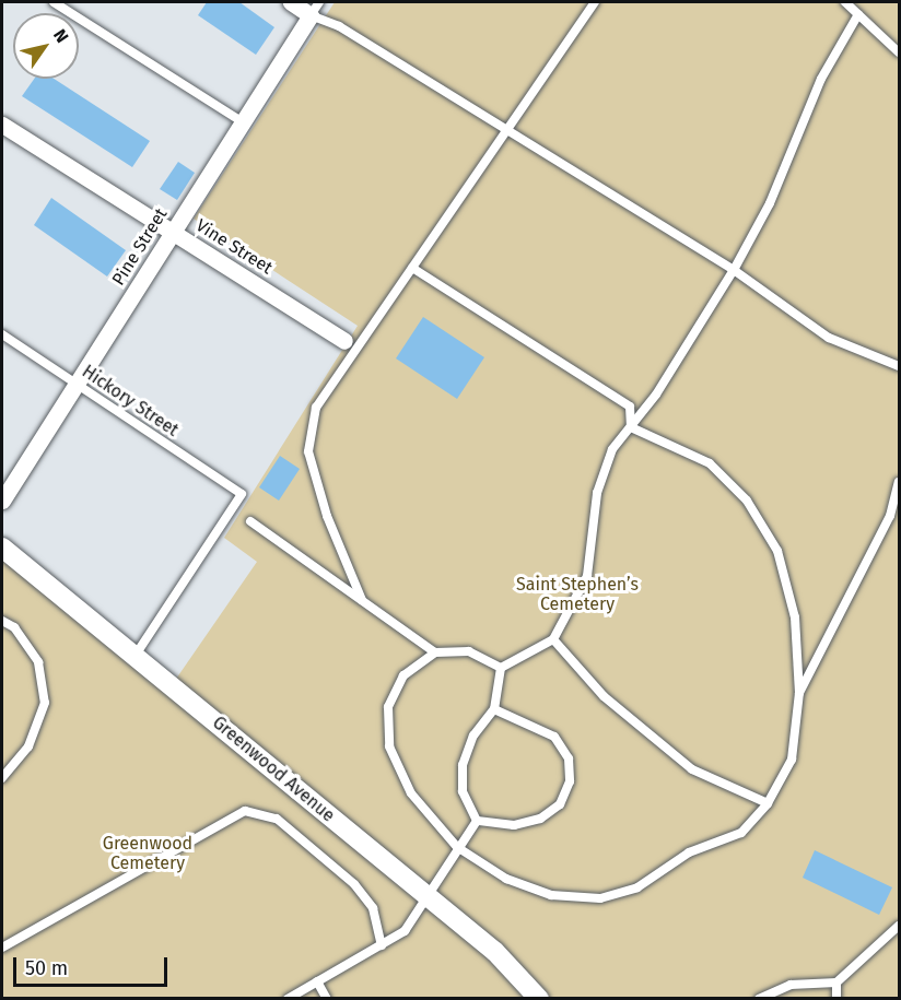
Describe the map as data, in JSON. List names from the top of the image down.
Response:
{
  "streets": {
    "street": ["Pine Street", "Vine Street", "Greenwood Avenue"],
    "lane": ["Hickory Street"]
  },
  "crossings": [
    ["Pine Street", "Vine Street"],
    ["Pine Street", "Hickory Street"],
    ["Hickory Street", "Greenwood Avenue"]
  ],
  "parks": ["Saint Stephen’s Cemetery", "Greenwood Cemetery"],
  "scale_bar": "50 m",
  "north": "top right"
}
